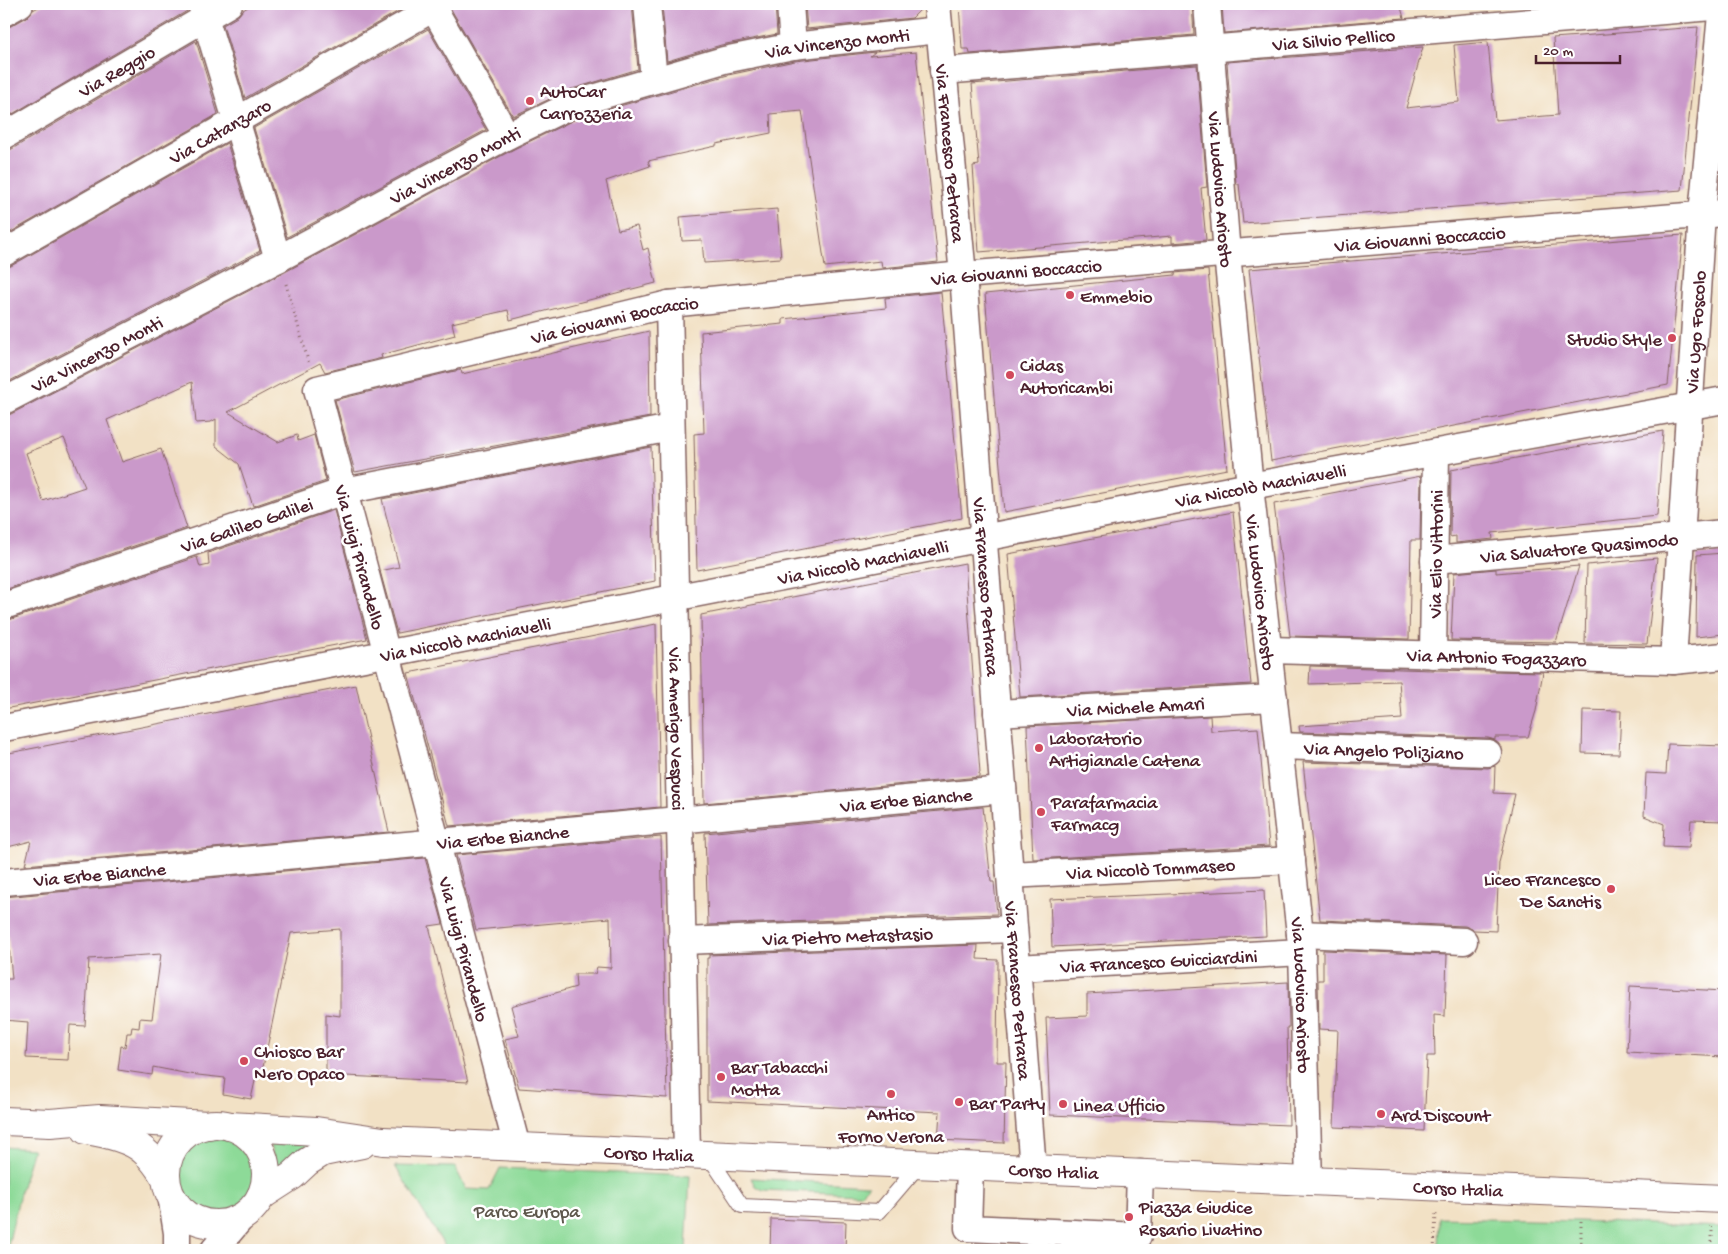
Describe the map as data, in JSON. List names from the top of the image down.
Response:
{
  "streets": {
    "main road": ["Corso Italia"],
    "street": [
      "Via Silvio Pellico",
      "Via Vincenzo Monti",
      "Via Reggio",
      "Via Catanzaro",
      "Via Francesco Petrarca",
      "Via Ludovico Ariosto",
      "Via Giovanni Boccaccio",
      "Via Ugo Foscolo",
      "Via Niccolò Machiavelli",
      "Via Galileo Galilei",
      "Via Salvatore Quasimodo",
      "Via Elio Vittorini",
      "Via Luigi Pirandello",
      "Via Antonio Fogazzaro",
      "Via Michele Amari",
      "Via Amerigo Vespucci",
      "Via Angelo Poliziano",
      "Via Erbe Bianche",
      "Via Niccolò Tommaseo",
      "Via Pietro Metastasio",
      "Via Francesco Guicciardini"
    ]
  },
  "crossings": [
    ["Via Silvio Pellico", "Via Francesco Petrarca"],
    ["Via Silvio Pellico", "Via Ludovico Ariosto"],
    ["Via Silvio Pellico", "Via Ugo Foscolo"],
    ["Via Vincenzo Monti", "Via Francesco Petrarca"],
    ["Via Francesco Petrarca", "Via Giovanni Boccaccio"],
    ["Via Francesco Petrarca", "Via Niccolò Machiavelli"],
    ["Via Francesco Petrarca", "Via Michele Amari"],
    ["Via Francesco Petrarca", "Via Erbe Bianche"],
    ["Via Francesco Petrarca", "Via Niccolò Tommaseo"],
    ["Via Francesco Petrarca", "Via Pietro Metastasio"],
    ["Via Francesco Petrarca", "Via Francesco Guicciardini"],
    ["Via Francesco Petrarca", "Corso Italia"],
    ["Via Ludovico Ariosto", "Via Giovanni Boccaccio"],
    ["Via Ludovico Ariosto", "Via Niccolò Machiavelli"],
    ["Via Ludovico Ariosto", "Via Antonio Fogazzaro"],
    ["Via Ludovico Ariosto", "Via Michele Amari"],
    ["Via Ludovico Ariosto", "Via Angelo Poliziano"],
    ["Via Ludovico Ariosto", "Via Niccolò Tommaseo"],
    ["Via Ludovico Ariosto", "Via Francesco Guicciardini"],
    ["Via Ludovico Ariosto", "Corso Italia"],
    ["Via Giovanni Boccaccio", "Via Ugo Foscolo"],
    ["Via Giovanni Boccaccio", "Via Luigi Pirandello"],
    ["Via Giovanni Boccaccio", "Via Amerigo Vespucci"],
    ["Via Ugo Foscolo", "Via Niccolò Machiavelli"],
    ["Via Ugo Foscolo", "Via Salvatore Quasimodo"],
    ["Via Ugo Foscolo", "Via Antonio Fogazzaro"],
    ["Via Niccolò Machiavelli", "Via Elio Vittorini"],
    ["Via Niccolò Machiavelli", "Via Luigi Pirandello"],
    ["Via Niccolò Machiavelli", "Via Amerigo Vespucci"],
    ["Via Galileo Galilei", "Via Luigi Pirandello"],
    ["Via Galileo Galilei", "Via Amerigo Vespucci"],
    ["Via Salvatore Quasimodo", "Via Elio Vittorini"],
    ["Via Elio Vittorini", "Via Antonio Fogazzaro"],
    ["Via Luigi Pirandello", "Via Erbe Bianche"],
    ["Via Luigi Pirandello", "Corso Italia"],
    ["Via Amerigo Vespucci", "Via Erbe Bianche"],
    ["Via Amerigo Vespucci", "Via Pietro Metastasio"],
    ["Via Amerigo Vespucci", "Corso Italia"]
  ],
  "parks": ["Parco Europa"],
  "places": [
    "AutoCar Carrozzeria",
    "Emmebio",
    "Studio Style",
    "Cidas Autoricambi",
    "Laboratorio Artigianale Catena",
    "Parafarmacia Farmacg",
    "Liceo Francesco De Sanctis",
    "Chiosco Bar Nero Opaco",
    "Bar Tabacchi Motta",
    "Antico Forno Verona",
    "Bar Party",
    "Linea Ufficio",
    "Ard Discount",
    "Piazza Giudice Rosario Livatino"
  ],
  "scale_bar": "20 m"
}
